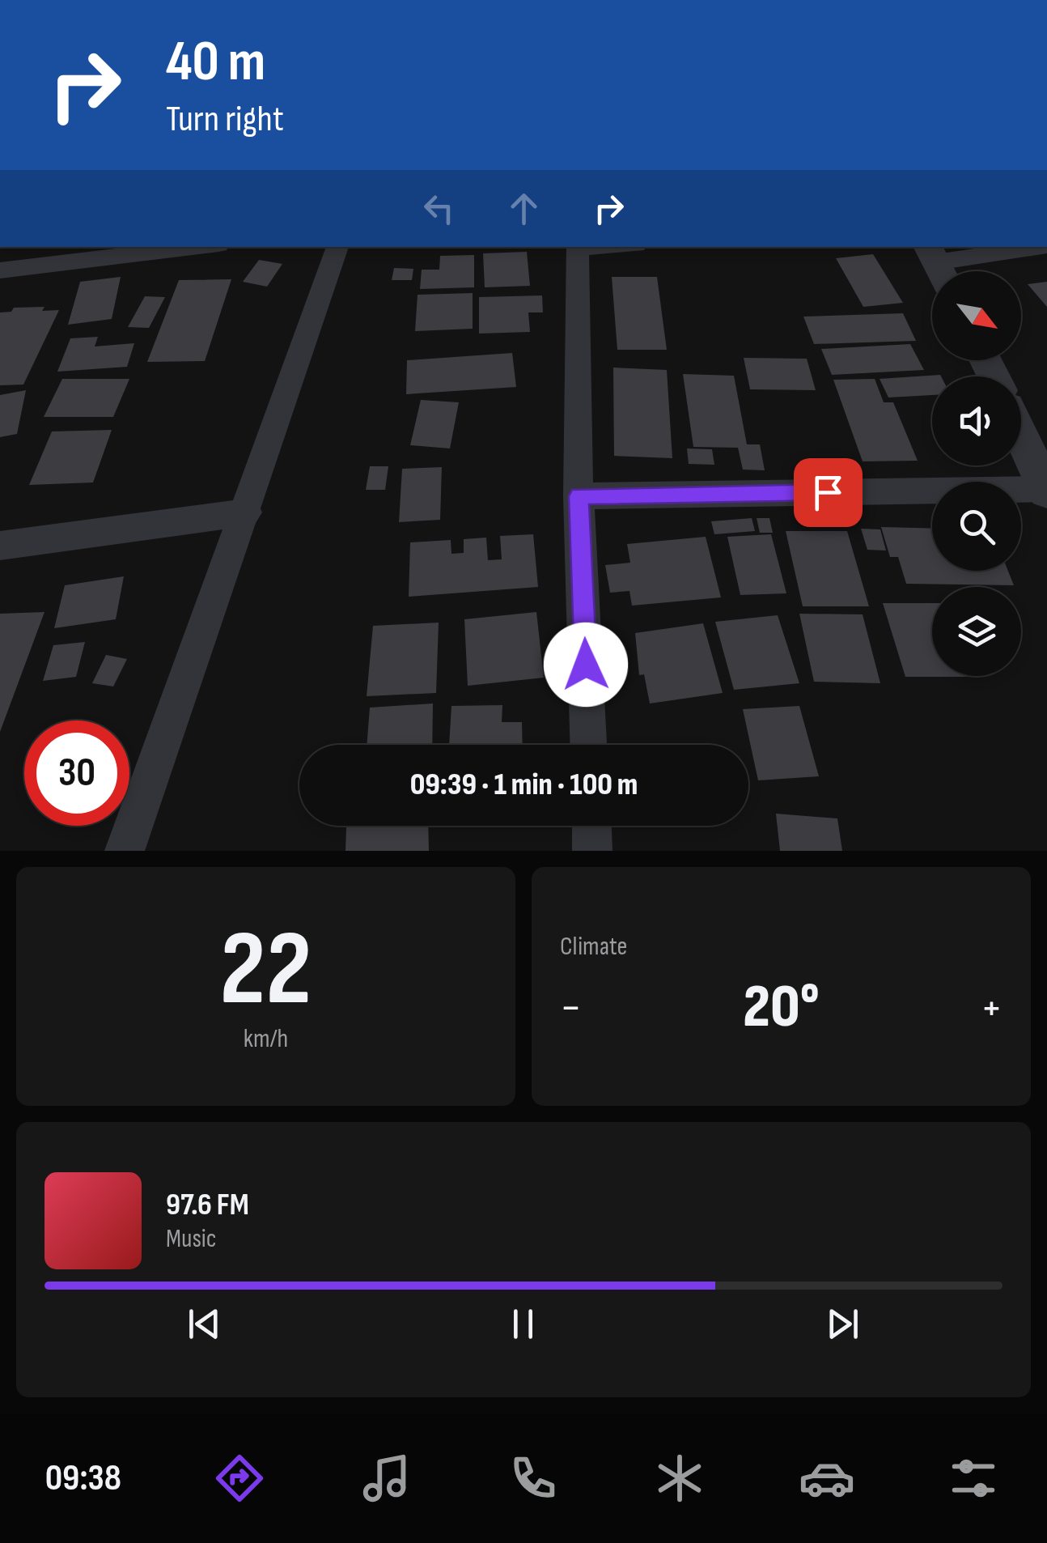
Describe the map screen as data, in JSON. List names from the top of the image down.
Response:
{
  "north": "bottom right",
  "page": {
    "turn": ["40 m", "Turn right"],
    "limit": "30",
    "trip": "09:39 · 1 min · 100 m",
    "tile": [
      ["22", "km/h"],
      "Climate"
    ],
    "heat": ["−", "20°", "+"],
    "song": ["97.6 FM", "Music"],
    "tabs": "09:38"
  }
}
